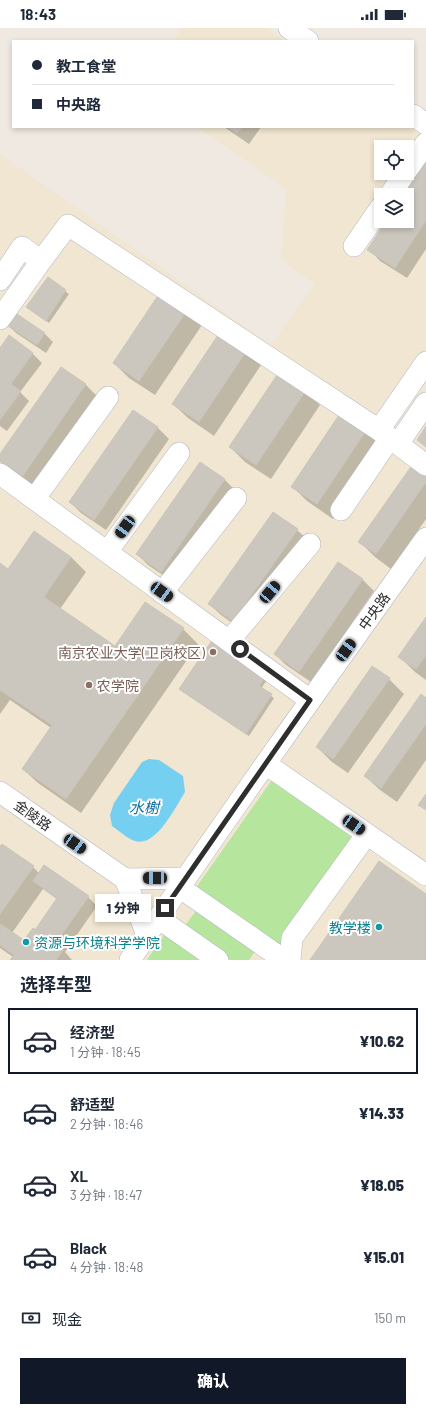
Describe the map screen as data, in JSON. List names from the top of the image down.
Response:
{
  "streets": {
    "street": ["中央路", "金陵路"]
  },
  "water": ["水榭"],
  "places": [
    "南京农业大学(卫岗校区)",
    "农学院",
    "教学楼",
    "资源与环境科学学院"
  ],
  "page": {
    "status": "18:43",
    "banner": ["教工食堂", "中央路"],
    "bubble": "1 分钟",
    "heading": "选择车型",
    "list": [
      {
        "name": "经济型",
        "note": "1 分钟 · 18:45",
        "value": "¥10.62"
      },
      {
        "name": "舒适型",
        "note": "2 分钟 · 18:46",
        "value": "¥14.33"
      },
      {
        "name": "XL",
        "note": "3 分钟 · 18:47",
        "value": "¥18.05"
      },
      {
        "name": "Black",
        "note": "4 分钟 · 18:48",
        "value": "¥15.01"
      }
    ],
    "pay": ["现金", "150 m"],
    "buttons": "确认"
  }
}
